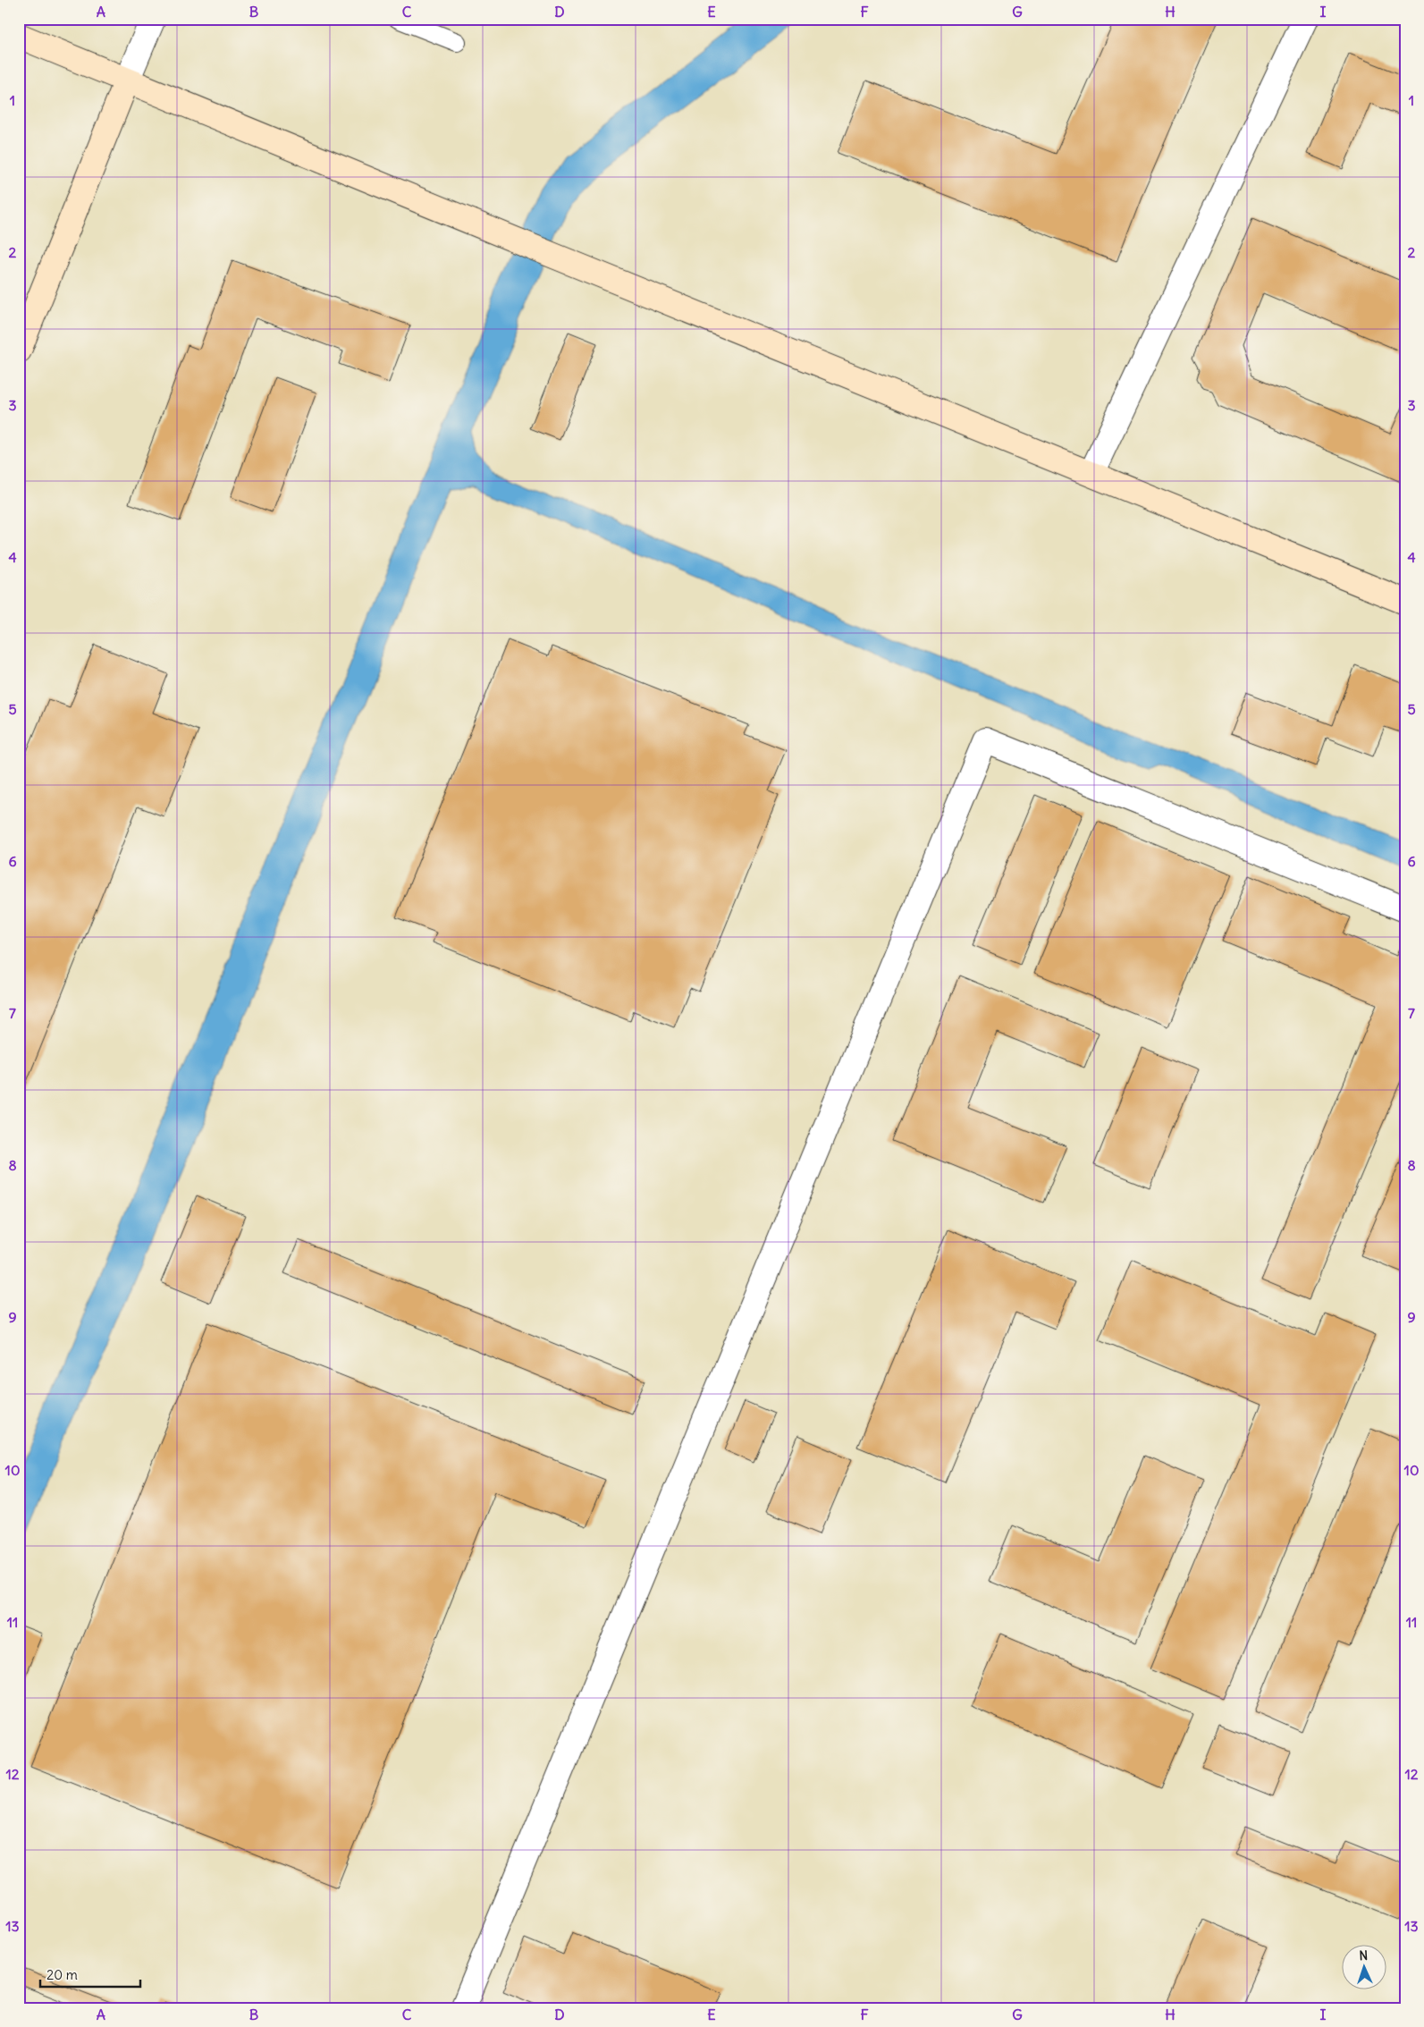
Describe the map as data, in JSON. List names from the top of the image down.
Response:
{
  "scale_bar": "20 m",
  "north": "top",
  "grid": {
    "columns": [
      "A",
      "B",
      "C",
      "D",
      "E",
      "F",
      "G",
      "H",
      "I"
    ],
    "rows": [
      "1",
      "2",
      "3",
      "4",
      "5",
      "6",
      "7",
      "8",
      "9",
      "10",
      "11",
      "12",
      "13"
    ]
  }
}
